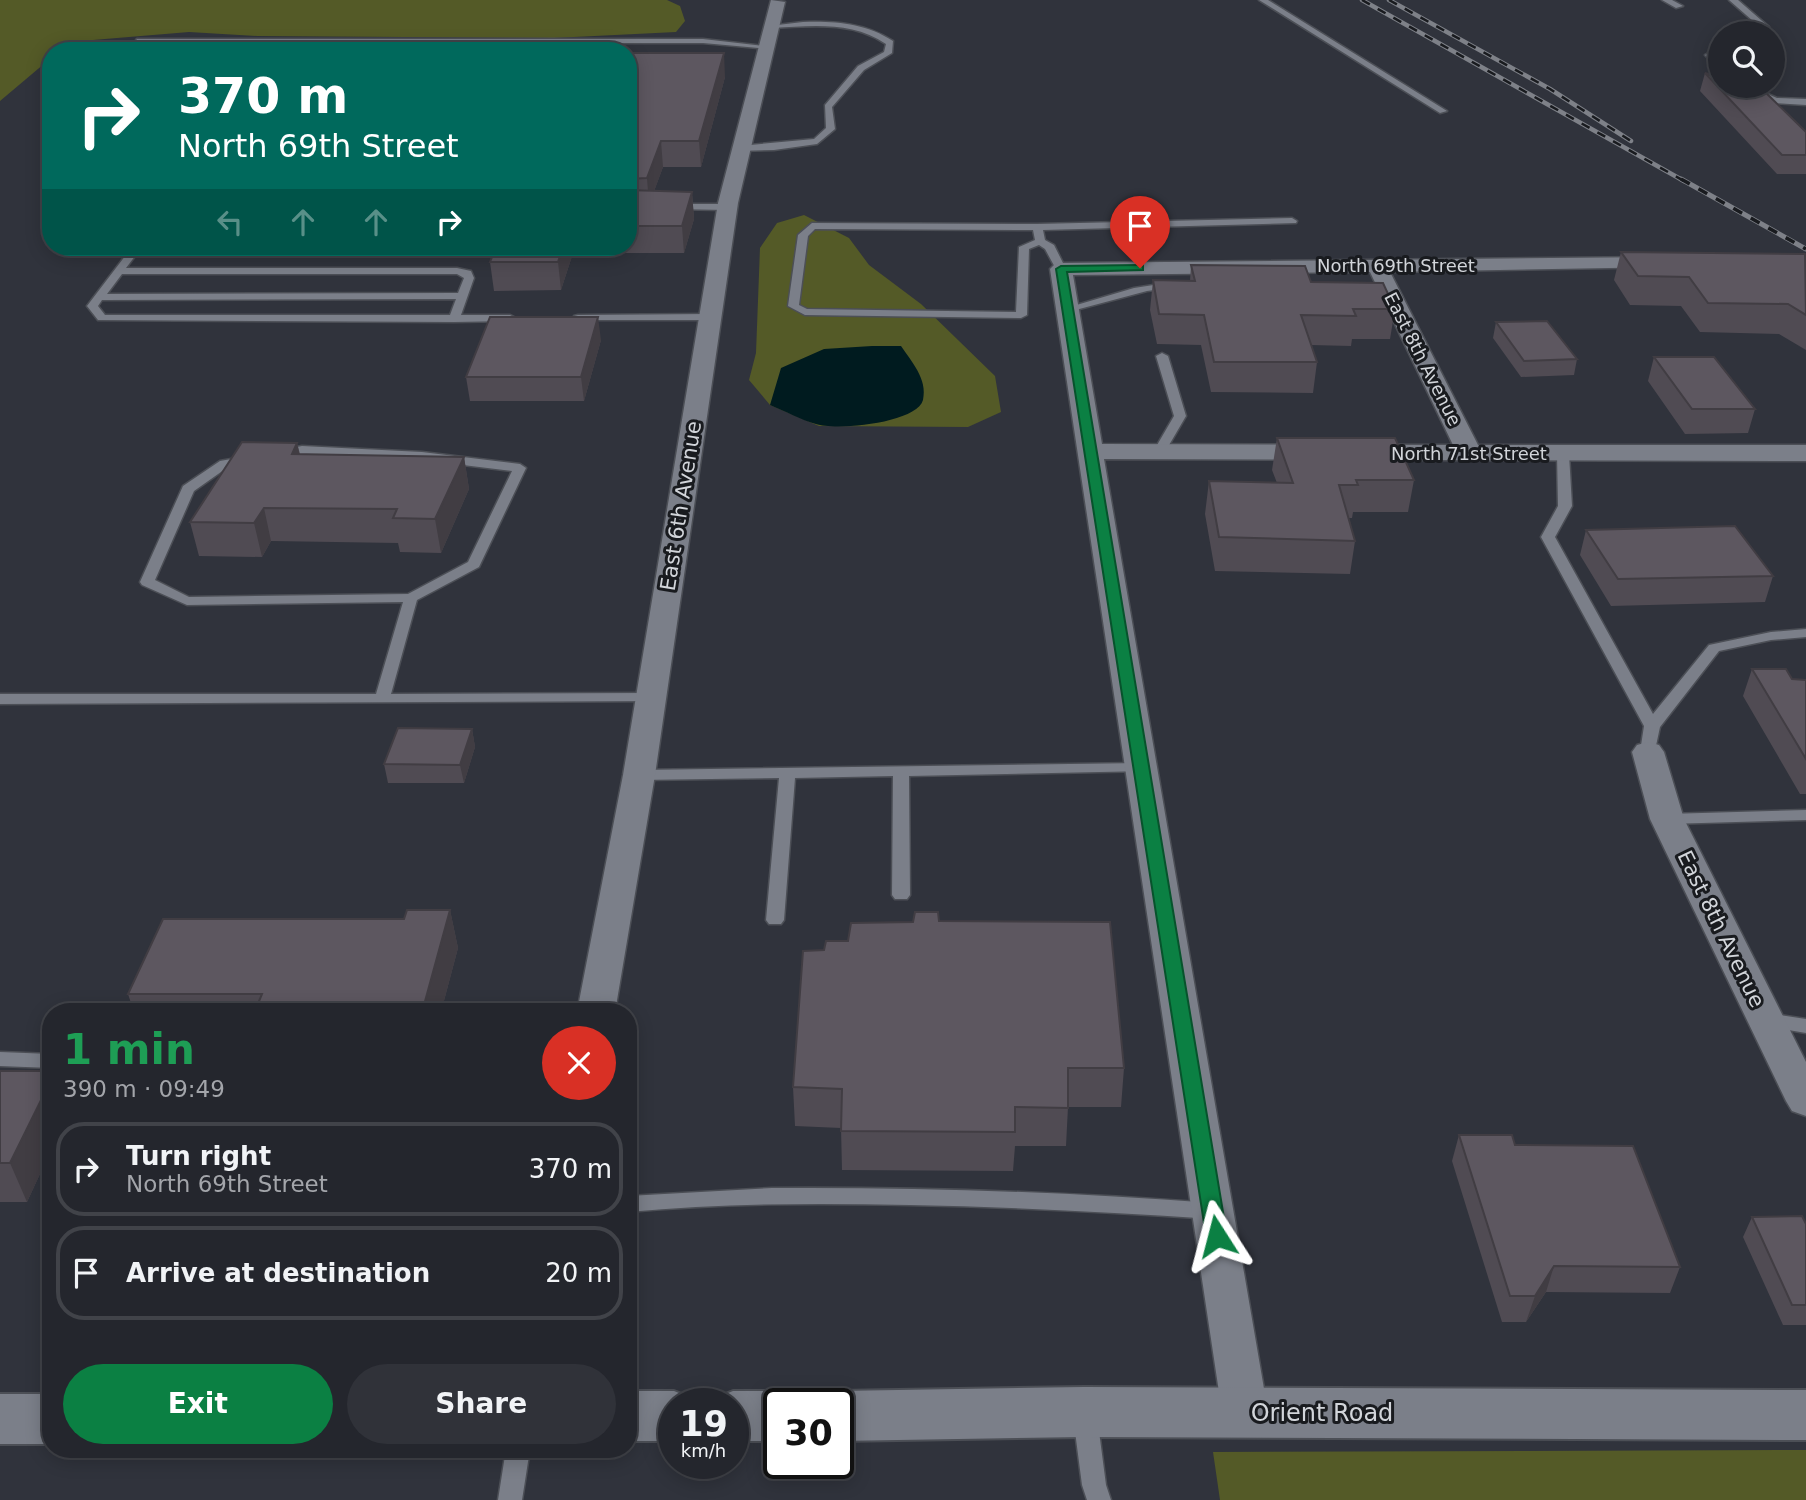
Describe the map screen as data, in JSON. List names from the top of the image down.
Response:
{
  "streets": {
    "street": [
      "North 69th Street",
      "East 8th Avenue",
      "North 71st Street",
      "East 6th Avenue",
      "Orient Road"
    ]
  },
  "crossings": [
    ["North 69th Street", "East 8th Avenue"],
    ["East 8th Avenue", "North 71st Street"]
  ],
  "page": {
    "turn": ["370 m", "North 69th Street"],
    "heading": ["1 min", "390 m · 09:49"],
    "list": [
      {
        "name": "Turn right",
        "note": "North 69th Street",
        "value": "370 m"
      },
      {
        "name": "Arrive at destination",
        "value": "20 m"
      }
    ],
    "buttons": ["Exit", "Share"],
    "speed": "19 km/h",
    "limit": "30"
  }
}
